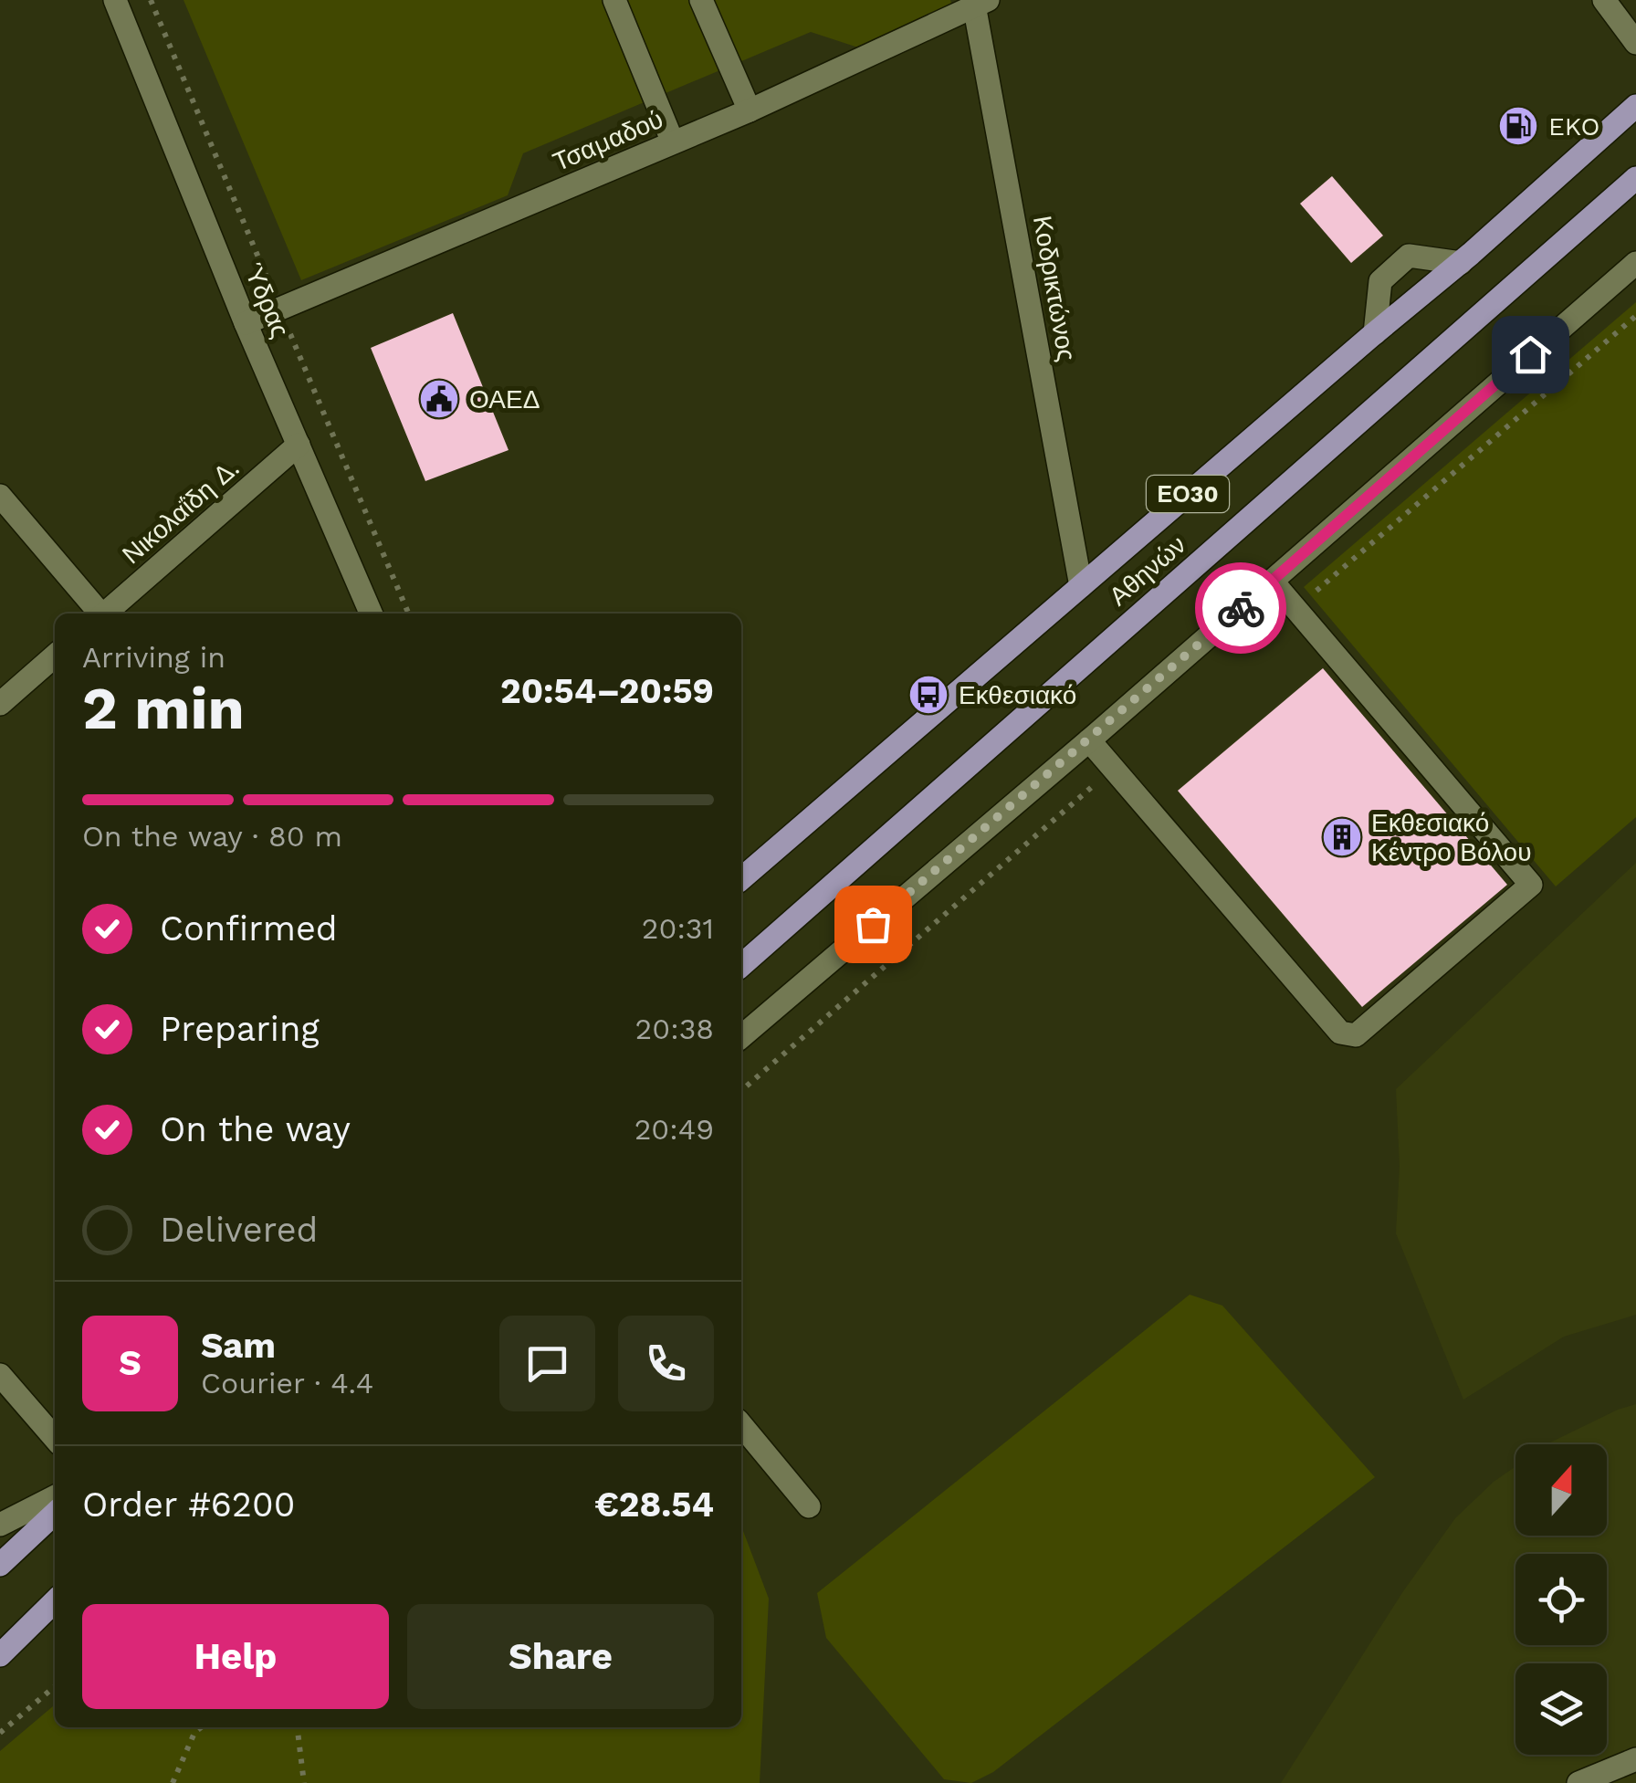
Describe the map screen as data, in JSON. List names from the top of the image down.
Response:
{
  "streets": {
    "main road": ["ΕΟ30", "Αθηνών"],
    "street": [
      "Τσαμαδού",
      "Κοδρικτώνος",
      "Ύδρας",
      "Νικολαΐδη Δ."
    ]
  },
  "crossings": [
    ["Τσαμαδού", "Κοδρικτώνος"],
    ["Τσαμαδού", "Ύδρας"],
    ["Κοδρικτώνος", "Αθηνών"],
    ["Ύδρας", "Νικολαΐδη Δ."]
  ],
  "places": {
    "fuel station": ["EKO"],
    "public building": ["ΟΑΕΔ"],
    "bus stop": ["Εκθεσιακό"],
    "building": ["Εκθεσιακό Κέντρο Βόλου"]
  },
  "north": "top",
  "page": {
    "heading": ["2 min", "Arriving in", "20:54–20:59"],
    "panel": [
      "Sam",
      "Courier · 4.4",
      "Order #6200",
      "€28.54"
    ],
    "bar": "On the way · 80 m",
    "list": [
      ["Confirmed", "20:31"],
      ["Preparing", "20:38"],
      ["On the way", "20:49"],
      "Delivered"
    ],
    "round": "S",
    "buttons": ["Help", "Share"]
  }
}
